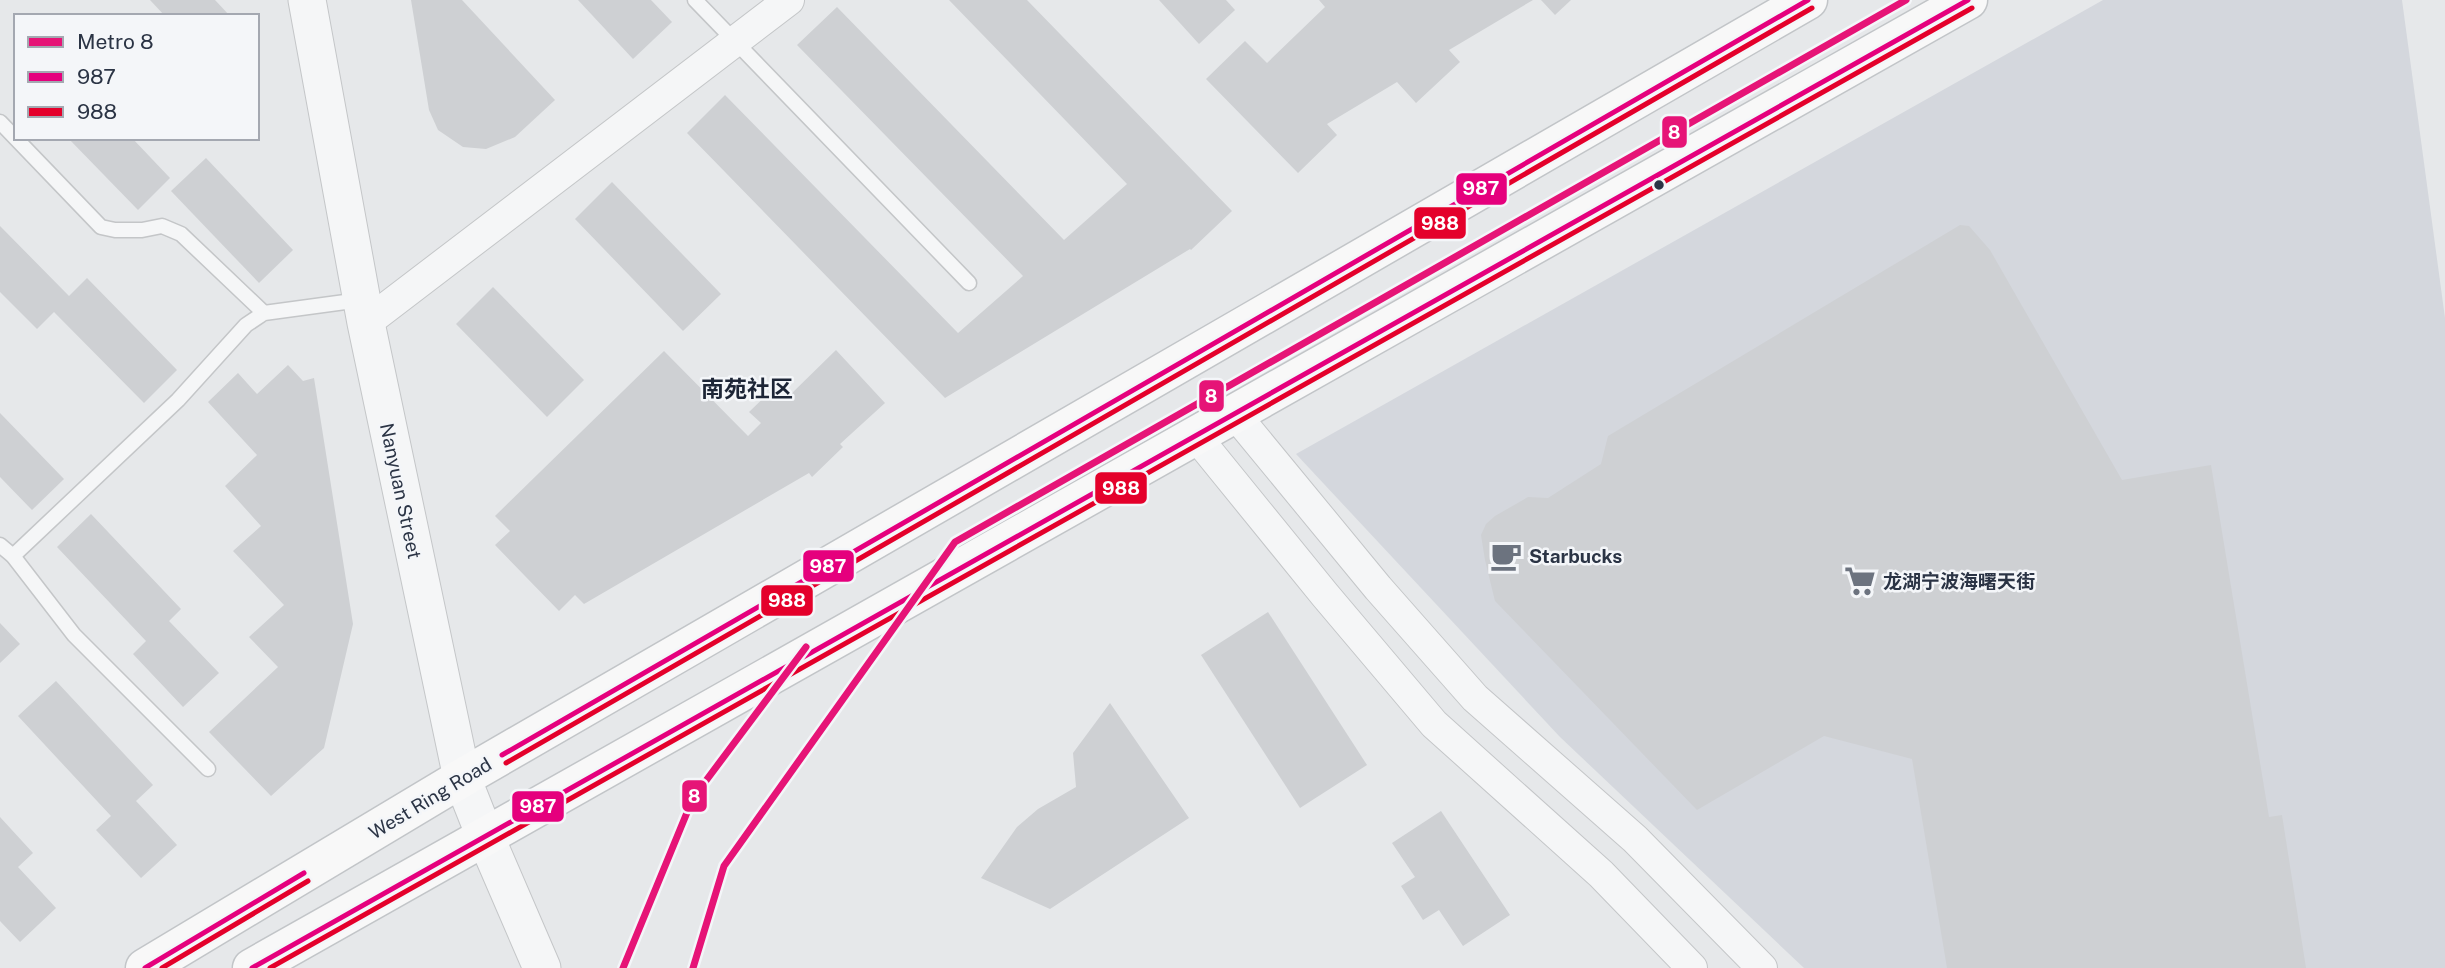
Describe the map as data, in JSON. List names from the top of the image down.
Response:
{
  "streets": {
    "main road": ["West Ring Road"],
    "street": ["Nanyuan Street"]
  },
  "crossings": [
    ["Nanyuan Street", "West Ring Road"]
  ],
  "districts": ["南苑社区"],
  "places": {
    "cafe": ["Starbucks"],
    "supermarket": ["龙湖宁波海曙天街"]
  },
  "lines": ["metro line 8", "transit line 987", "transit line 988"],
  "legend": ["Metro 8", "987", "988"]
}
